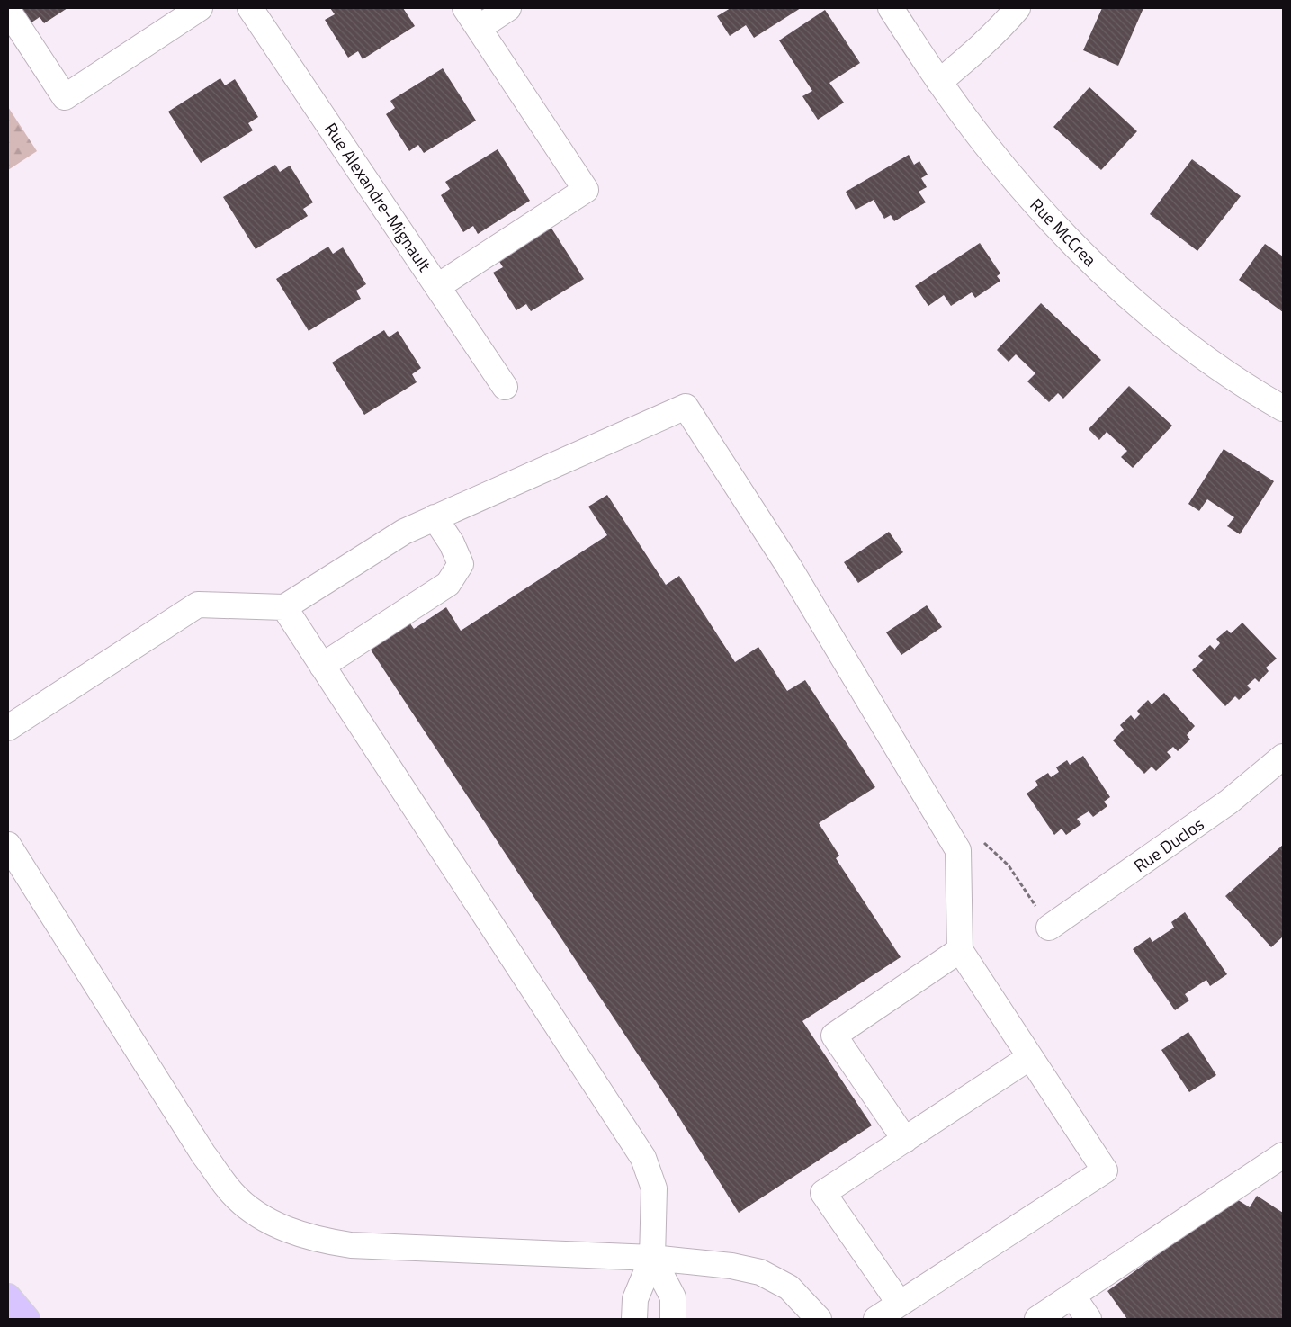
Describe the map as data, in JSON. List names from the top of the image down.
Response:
{
  "streets": {
    "street": ["Rue Alexandre-Mignault", "Rue McCrea", "Rue Duclos"]
  }
}
